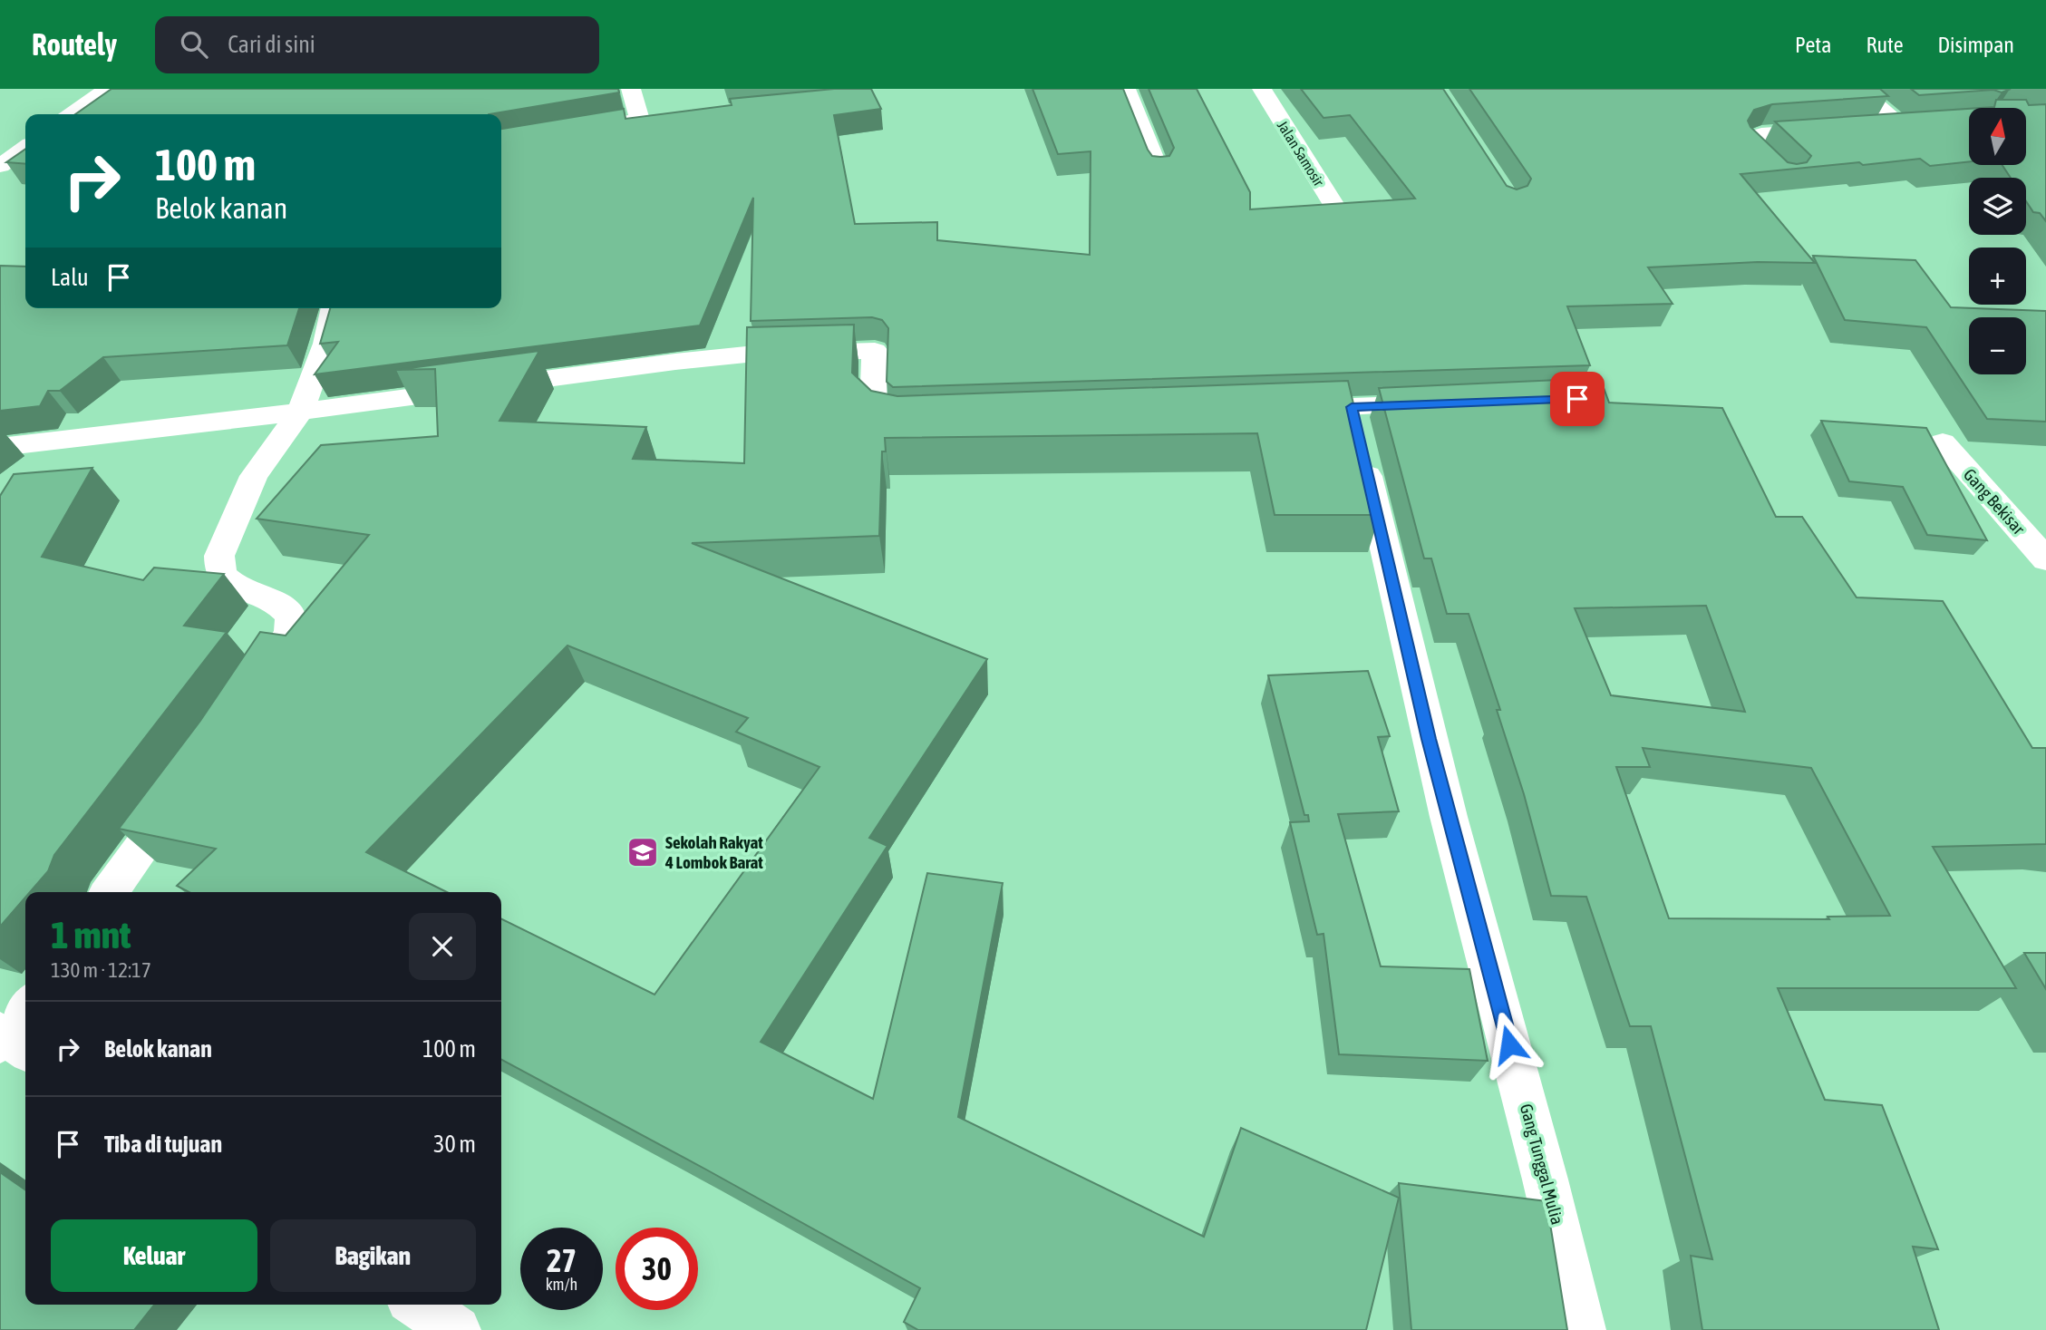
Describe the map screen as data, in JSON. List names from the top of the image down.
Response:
{
  "streets": {
    "street": ["Jalan Samosir", "Gang Bekisar", "Gang Tunggal Mulia"]
  },
  "places": {
    "school or university": ["Sekolah Rakyat 4 Lombok Barat"]
  },
  "north": "top",
  "page": {
    "header": "Routely",
    "search": "Cari di sini",
    "nav": ["Peta", "Rute", "Disimpan"],
    "map_buttons": ["+", "−"],
    "turn": ["100 m", "Belok kanan"],
    "then": "Lalu",
    "heading": ["1 mnt", "130 m · 12:17"],
    "list": [
      {
        "name": "Belok kanan",
        "value": "100 m"
      },
      {
        "name": "Tiba di tujuan",
        "value": "30 m"
      }
    ],
    "buttons": ["Keluar", "Bagikan"],
    "speed": "27 km/h",
    "limit": "30"
  }
}
